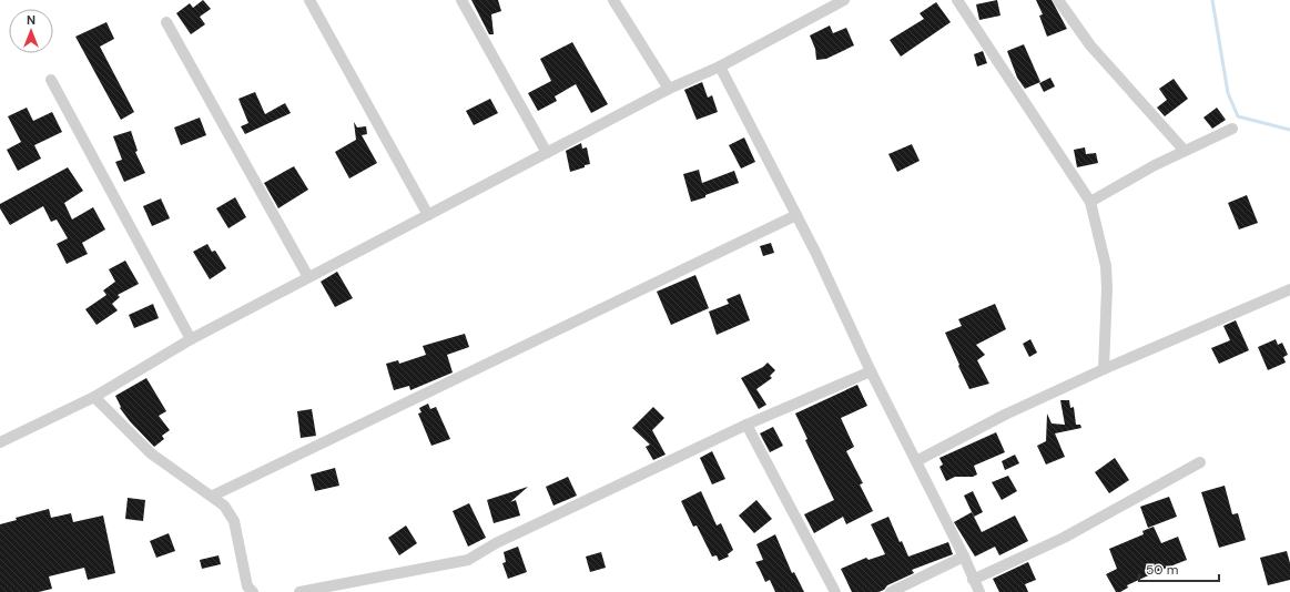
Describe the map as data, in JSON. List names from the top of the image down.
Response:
{
  "scale_bar": "50 m",
  "north": "top"
}
